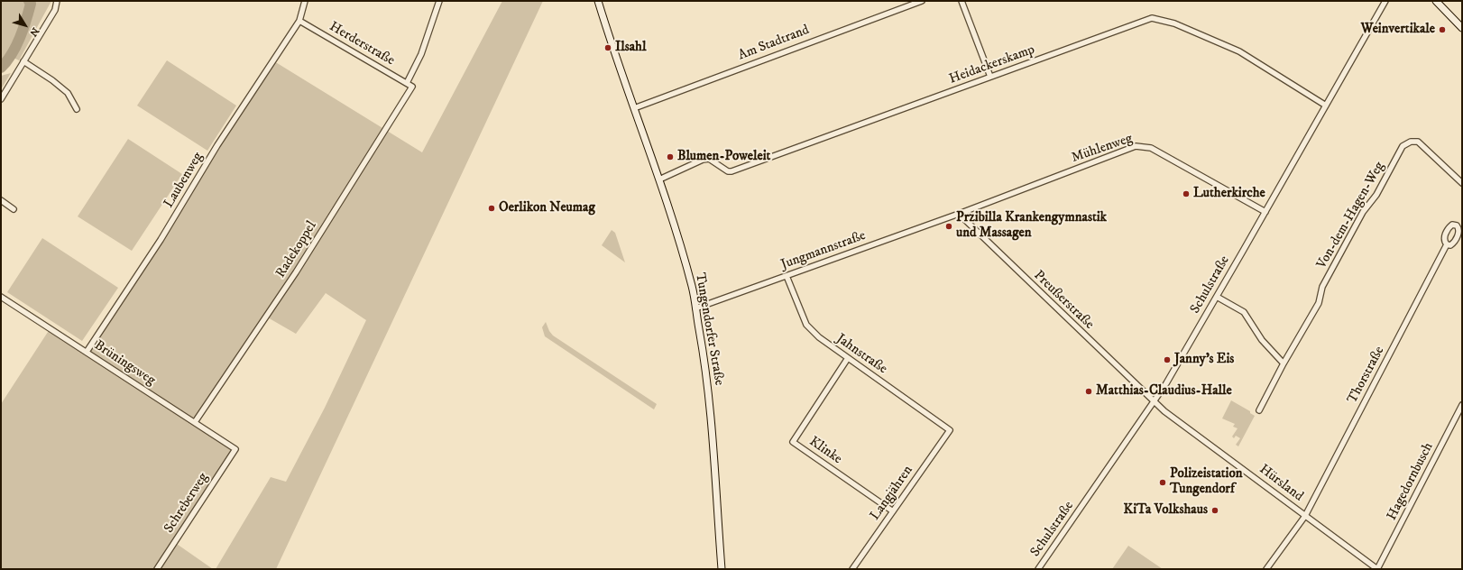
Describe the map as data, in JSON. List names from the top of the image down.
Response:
{
  "streets": {
    "main road": ["Tungendorfer Straße"],
    "street": [
      "Am Stadtrand",
      "Herderstraße",
      "Heidackerskamp",
      "Mühlenweg",
      "Laubenweg",
      "Von-dem-Hagen-Weg",
      "Radekoppel",
      "Jungmannstraße",
      "Schulstraße",
      "Preußerstraße",
      "Jahnstraße",
      "Brüningsweg",
      "Thorstraße",
      "Klinke",
      "Hagedornbusch",
      "Hürsland",
      "Langjähren",
      "Schreberweg"
    ]
  },
  "crossings": [
    ["Am Stadtrand", "Tungendorfer Straße"],
    ["Herderstraße", "Laubenweg"],
    ["Herderstraße", "Radekoppel"],
    ["Heidackerskamp", "Schulstraße"],
    ["Heidackerskamp", "Tungendorfer Straße"],
    ["Mühlenweg", "Jungmannstraße"],
    ["Mühlenweg", "Schulstraße"],
    ["Mühlenweg", "Preußerstraße"],
    ["Laubenweg", "Brüningsweg"],
    ["Radekoppel", "Brüningsweg"],
    ["Jungmannstraße", "Preußerstraße"],
    ["Jungmannstraße", "Tungendorfer Straße"],
    ["Jungmannstraße", "Jahnstraße"],
    ["Schulstraße", "Preußerstraße"],
    ["Schulstraße", "Hürsland"],
    ["Preußerstraße", "Hürsland"],
    ["Jahnstraße", "Klinke"],
    ["Jahnstraße", "Langjähren"],
    ["Brüningsweg", "Schreberweg"],
    ["Thorstraße", "Hürsland"],
    ["Klinke", "Langjähren"],
    ["Hagedornbusch", "Hürsland"]
  ],
  "places": [
    "Weinvertikale",
    "Ilsahl",
    "Blumen-Poweleit",
    "Lutherkirche",
    "Oerlikon Neumag",
    "Przibilla Krankengymnastik und Massagen",
    "Janny's Eis",
    "Matthias-Claudius-Halle",
    "Polizeistation Tungendorf",
    "KiTa Volkshaus"
  ],
  "north": "bottom right"
}
